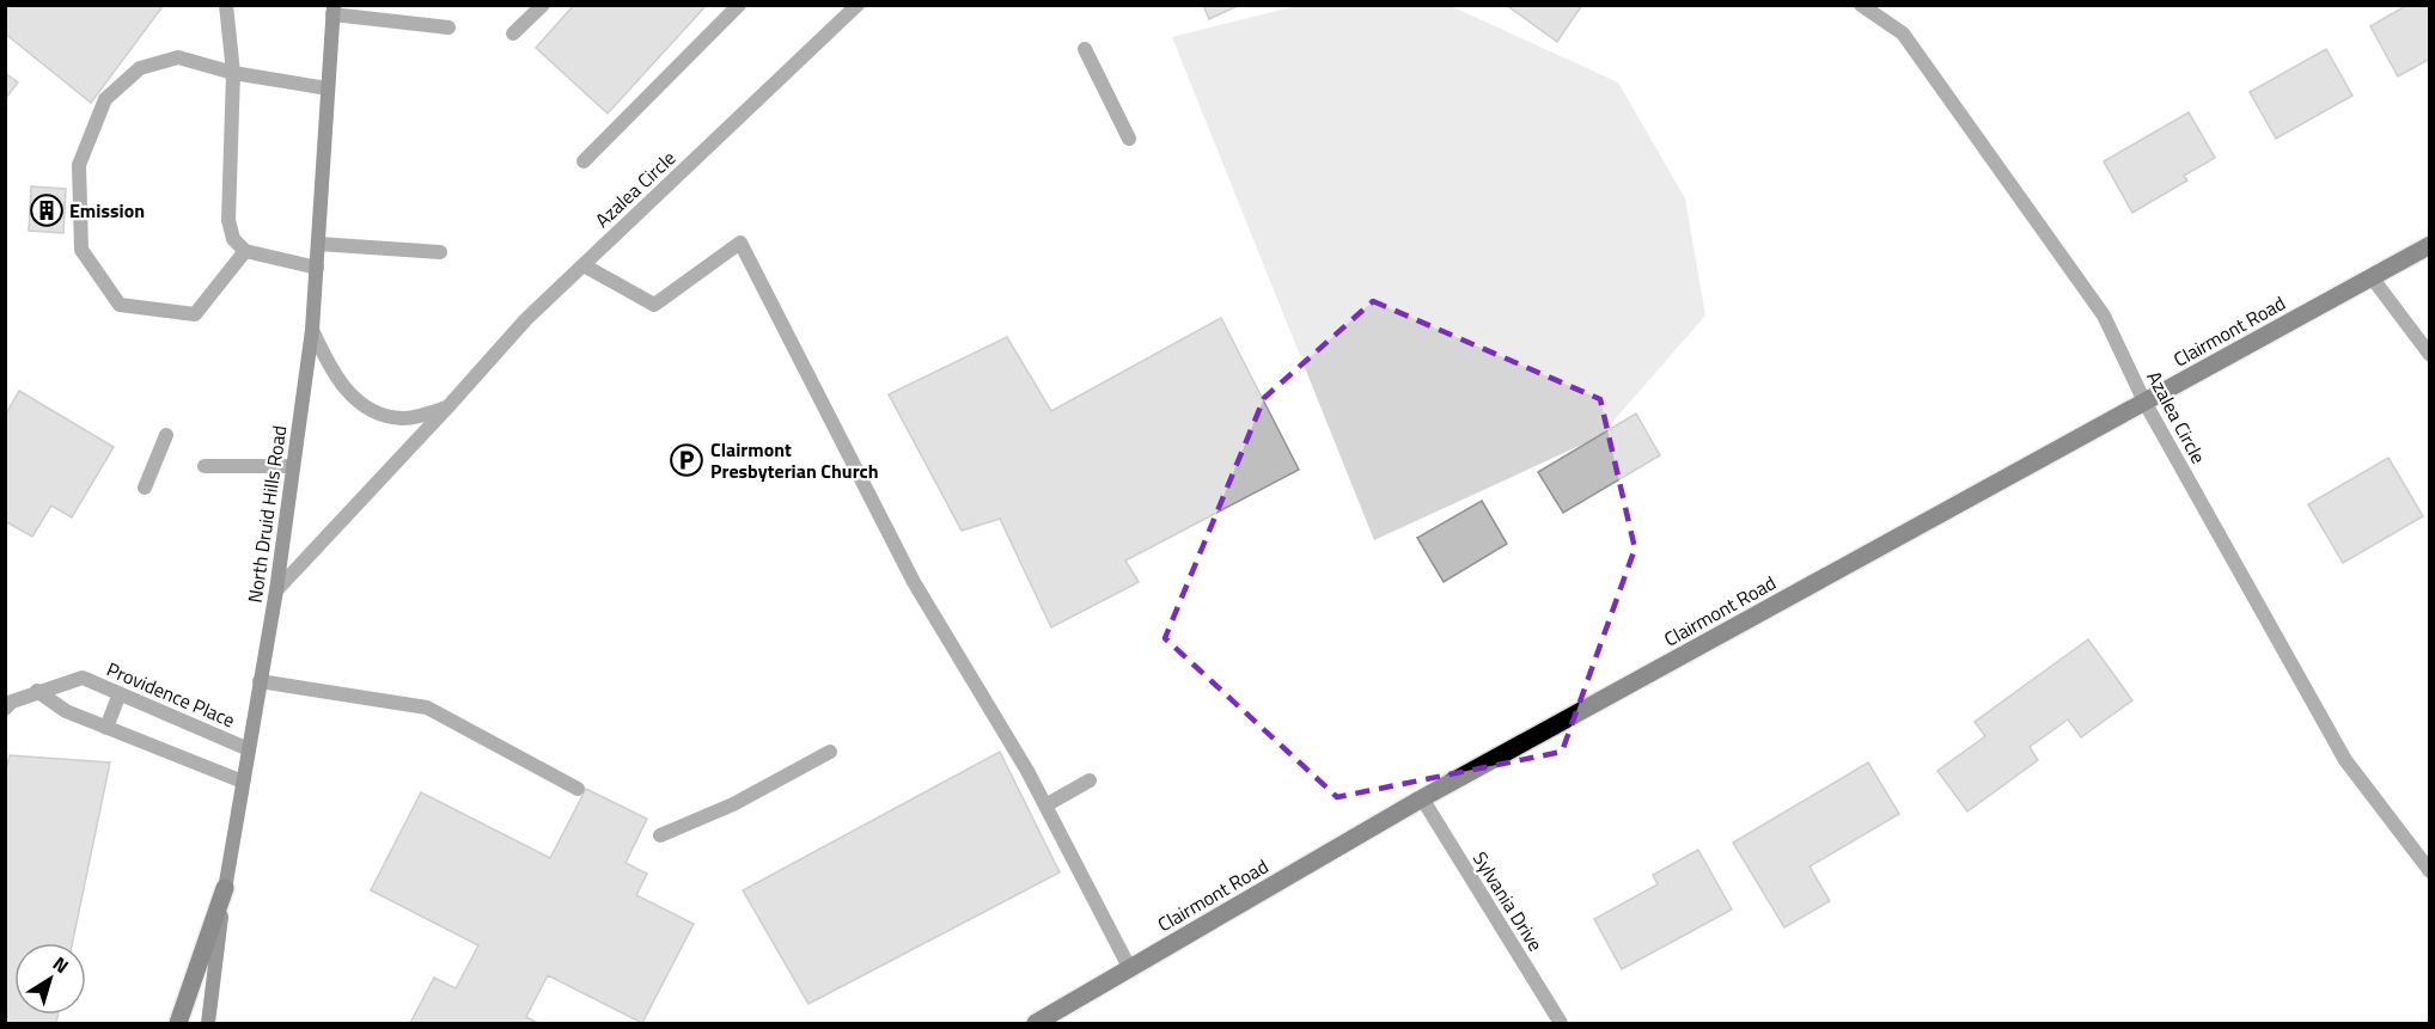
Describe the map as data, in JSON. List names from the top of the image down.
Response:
{
  "streets": {
    "main road": ["Clairmont Road", "North Druid Hills Road"],
    "street": ["Azalea Circle", "Providence Place", "Sylvania Drive"]
  },
  "crossings": [
    ["Azalea Circle", "Clairmont Road"],
    ["Azalea Circle", "North Druid Hills Road"],
    ["Clairmont Road", "Sylvania Drive"],
    ["North Druid Hills Road", "Providence Place"]
  ],
  "places": {
    "building": ["Emission"],
    "parking": ["Clairmont Presbyterian Church"]
  },
  "north": "top right"
}
